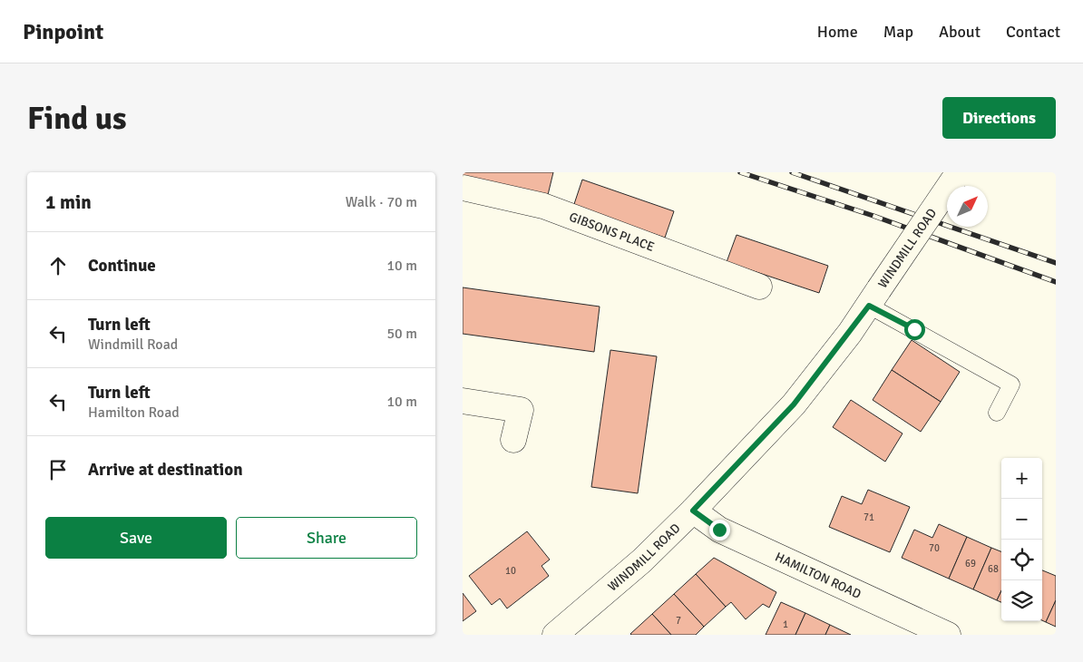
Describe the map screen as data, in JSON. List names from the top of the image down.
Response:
{
  "streets": {
    "street": ["GIBSONS PLACE", "WINDMILL ROAD", "HAMILTON ROAD"]
  },
  "crossings": [
    ["WINDMILL ROAD", "HAMILTON ROAD"]
  ],
  "house_numbers": [
    "71",
    "70",
    "69",
    "68",
    "10",
    "7",
    "1"
  ],
  "north": "top right",
  "page": {
    "header": "Pinpoint",
    "nav": [
      "Home",
      "Map",
      "About",
      "Contact"
    ],
    "buttons": [
      "Directions",
      ["Save", "Share"]
    ],
    "title": "Find us",
    "heading": ["1 min", "Walk · 70 m"],
    "list": [
      ["Continue", "10 m"],
      ["Turn left", "Windmill Road", "50 m"],
      ["Turn left", "Hamilton Road", "10 m"],
      "Arrive at destination"
    ],
    "map_buttons": ["+", "−"]
  }
}
